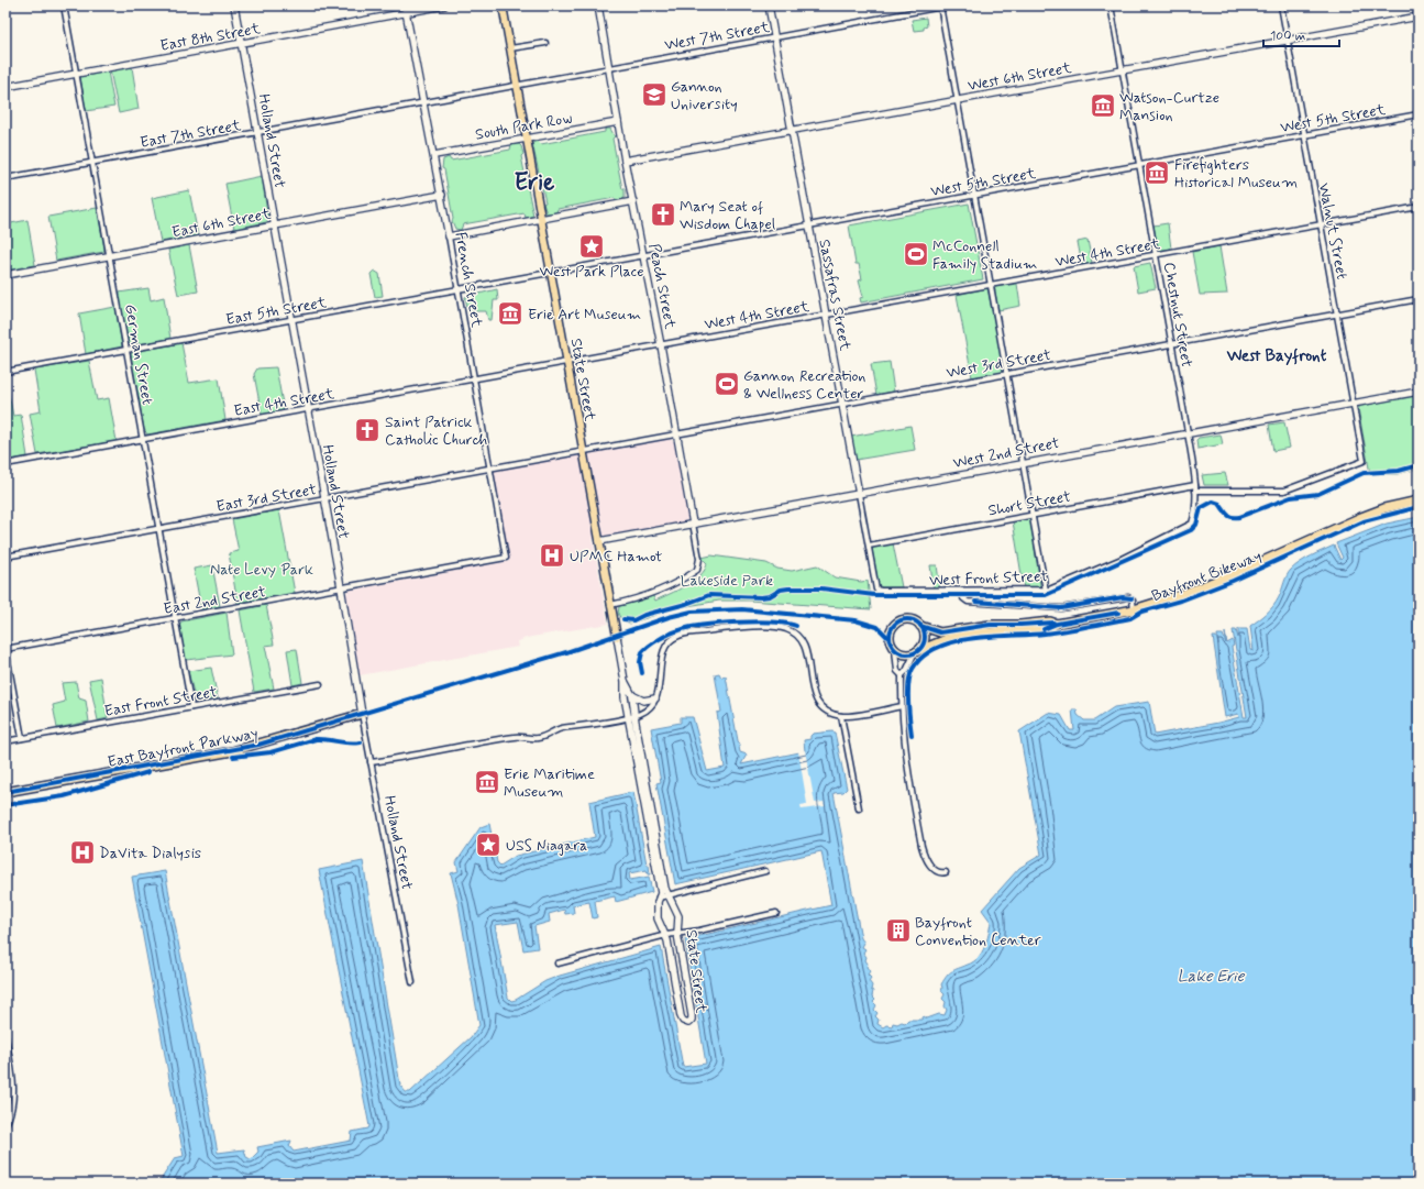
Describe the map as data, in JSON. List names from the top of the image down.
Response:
{
  "streets": {
    "highway": ["East Bayfront Parkway"],
    "main road": ["State Street"],
    "street": [
      "West 7th Street",
      "East 8th Street",
      "West 6th Street",
      "West 5th Street",
      "South Park Row",
      "East 7th Street",
      "Holland Street",
      "East 6th Street",
      "Walnut Street",
      "West 4th Street",
      "French Street",
      "Peach Street",
      "Sassafras Street",
      "East 5th Street",
      "Chestnut Street",
      "German Street",
      "West 3rd Street",
      "East 4th Street",
      "West 2nd Street",
      "East 3rd Street",
      "Short Street",
      "West Front Street",
      "East 2nd Street",
      "East Front Street"
    ],
    "cycle path": ["Bayfront Bikeway"]
  },
  "crossings": [
    ["West 7th Street", "East 7th Street"],
    ["West 7th Street", "Peach Street"],
    ["West 7th Street", "Sassafras Street"],
    ["West 7th Street", "State Street"],
    ["East 8th Street", "Holland Street"],
    ["East 8th Street", "French Street"],
    ["East 8th Street", "German Street"],
    ["West 6th Street", "Walnut Street"],
    ["West 6th Street", "Peach Street"],
    ["West 6th Street", "Sassafras Street"],
    ["West 6th Street", "Chestnut Street"],
    ["West 5th Street", "Walnut Street"],
    ["West 5th Street", "Peach Street"],
    ["West 5th Street", "Sassafras Street"],
    ["West 5th Street", "East 5th Street"],
    ["West 5th Street", "Chestnut Street"],
    ["West 5th Street", "State Street"],
    ["South Park Row", "French Street"],
    ["South Park Row", "Peach Street"],
    ["South Park Row", "State Street"],
    ["East 7th Street", "Holland Street"],
    ["East 7th Street", "French Street"],
    ["East 7th Street", "German Street"],
    ["East 7th Street", "State Street"],
    ["Holland Street", "East 6th Street"],
    ["Holland Street", "East 5th Street"],
    ["Holland Street", "East 4th Street"],
    ["Holland Street", "East 3rd Street"],
    ["Holland Street", "East 2nd Street"],
    ["Holland Street", "East Bayfront Parkway"],
    ["East 6th Street", "French Street"],
    ["East 6th Street", "German Street"],
    ["Walnut Street", "West 4th Street"],
    ["Walnut Street", "Chestnut Street"],
    ["Walnut Street", "West 3rd Street"],
    ["Walnut Street", "West 2nd Street"],
    ["West 4th Street", "Peach Street"],
    ["West 4th Street", "Sassafras Street"],
    ["West 4th Street", "Chestnut Street"],
    ["West 4th Street", "State Street"],
    ["West 4th Street", "East 4th Street"],
    ["French Street", "East 5th Street"],
    ["French Street", "East 4th Street"],
    ["French Street", "East 3rd Street"],
    ["French Street", "East 2nd Street"],
    ["Peach Street", "West 3rd Street"],
    ["Peach Street", "State Street"],
    ["Peach Street", "West 2nd Street"],
    ["Sassafras Street", "West 3rd Street"],
    ["Sassafras Street", "West 2nd Street"],
    ["Sassafras Street", "Short Street"],
    ["Sassafras Street", "West Front Street"],
    ["East 5th Street", "German Street"],
    ["East 5th Street", "State Street"],
    ["Chestnut Street", "West 3rd Street"],
    ["Chestnut Street", "West 2nd Street"],
    ["Chestnut Street", "Short Street"],
    ["Chestnut Street", "West Front Street"],
    ["German Street", "East 4th Street"],
    ["German Street", "East 3rd Street"],
    ["German Street", "East 2nd Street"],
    ["German Street", "East Front Street"],
    ["West 3rd Street", "State Street"],
    ["West 3rd Street", "East 3rd Street"],
    ["State Street", "East 4th Street"],
    ["State Street", "West 2nd Street"],
    ["State Street", "East 3rd Street"]
  ],
  "districts": ["Erie", "West Bayfront"],
  "water": ["Lake Erie"],
  "parks": ["Nate Levy Park", "Lakeside Park"],
  "places": {
    "school or university": ["Gannon University"],
    "museum": [
      "Watson-Curtze Mansion",
      "Firefighters Historical Museum",
      "Erie Art Museum",
      "Erie Maritime Museum"
    ],
    "church": ["Mary Seat of Wisdom Chapel", "Saint Patrick Catholic Church"],
    "place": ["West Park Place", "USS Niagara"],
    "sports": ["McConnell Family Stadium", "Gannon Recreation & Wellness Center"],
    "hospital": ["UPMC Hamot", "DaVita Dialysis"],
    "building": ["Bayfront Convention Center"]
  },
  "scale_bar": "100 m"
}
